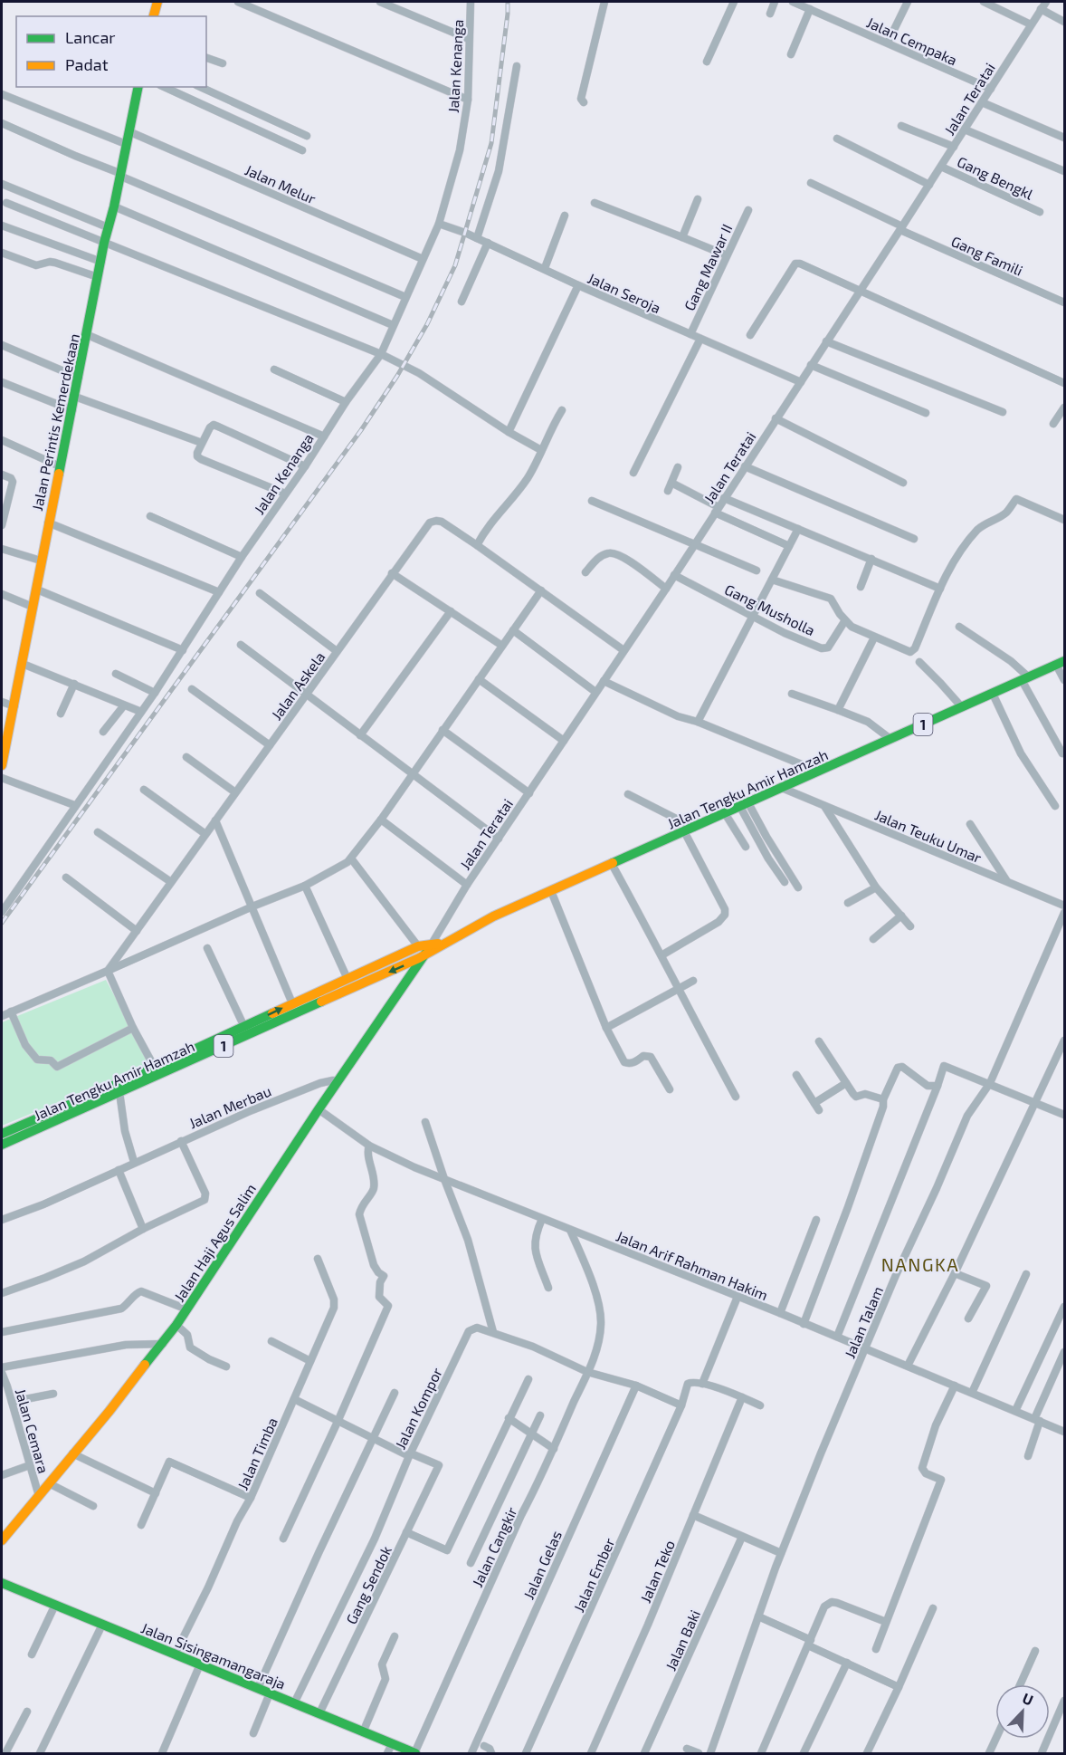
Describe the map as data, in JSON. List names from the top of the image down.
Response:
{
  "streets": {
    "street": [
      "Jalan Cempaka",
      "Jalan Kenanga",
      "Jalan Teratai",
      "Gang Bengkl",
      "Jalan Melur",
      "Gang Famili",
      "Gang Mawar II",
      "Jalan Seroja",
      "Jalan Perintis Kemerdekaan",
      "Gang Musholla",
      "Jalan Askela",
      "1",
      "Jalan Tengku Amir Hamzah",
      "Jalan Teuku Umar",
      "Jalan Merbau",
      "Jalan Haji Agus Salim",
      "Jalan Arif Rahman Hakim",
      "Jalan Talam",
      "Jalan Kompor",
      "Jalan Cemara",
      "Jalan Timba",
      "Jalan Cangkir",
      "Jalan Gelas",
      "Jalan Teko",
      "Jalan Ember",
      "Gang Sendok",
      "Jalan Baki",
      "Jalan Sisingamangaraja"
    ]
  },
  "crossings": [
    ["Jalan Cempaka", "Jalan Teratai"],
    ["Jalan Kenanga", "Jalan Melur"],
    ["Jalan Kenanga", "Jalan Seroja"],
    ["Jalan Teratai", "Gang Bengkl"],
    ["Jalan Teratai", "Gang Famili"],
    ["Jalan Teratai", "Jalan Seroja"],
    ["Jalan Teratai", "Gang Musholla"],
    ["Jalan Teratai", "Jalan Askela"],
    ["Jalan Teratai", "Jalan Tengku Amir Hamzah"],
    ["Jalan Melur", "Jalan Perintis Kemerdekaan"],
    ["Gang Mawar II", "Jalan Seroja"],
    ["Jalan Tengku Amir Hamzah", "Jalan Teuku Umar"],
    ["Jalan Tengku Amir Hamzah", "Jalan Haji Agus Salim"],
    ["Jalan Merbau", "Jalan Haji Agus Salim"],
    ["Jalan Haji Agus Salim", "Jalan Arif Rahman Hakim"],
    ["Jalan Haji Agus Salim", "Jalan Cemara"],
    ["Jalan Arif Rahman Hakim", "Jalan Talam"],
    ["Jalan Arif Rahman Hakim", "Jalan Cangkir"],
    ["Jalan Kompor", "Jalan Cangkir"],
    ["Jalan Kompor", "Jalan Gelas"],
    ["Jalan Kompor", "Jalan Ember"],
    ["Jalan Kompor", "Gang Sendok"],
    ["Jalan Kompor", "Jalan Sisingamangaraja"],
    ["Jalan Timba", "Jalan Sisingamangaraja"],
    ["Jalan Cangkir", "Jalan Sisingamangaraja"],
    ["Gang Sendok", "Jalan Sisingamangaraja"]
  ],
  "districts": ["NANGKA"],
  "legend": ["Lancar", "Padat"],
  "north": "top right"
}
